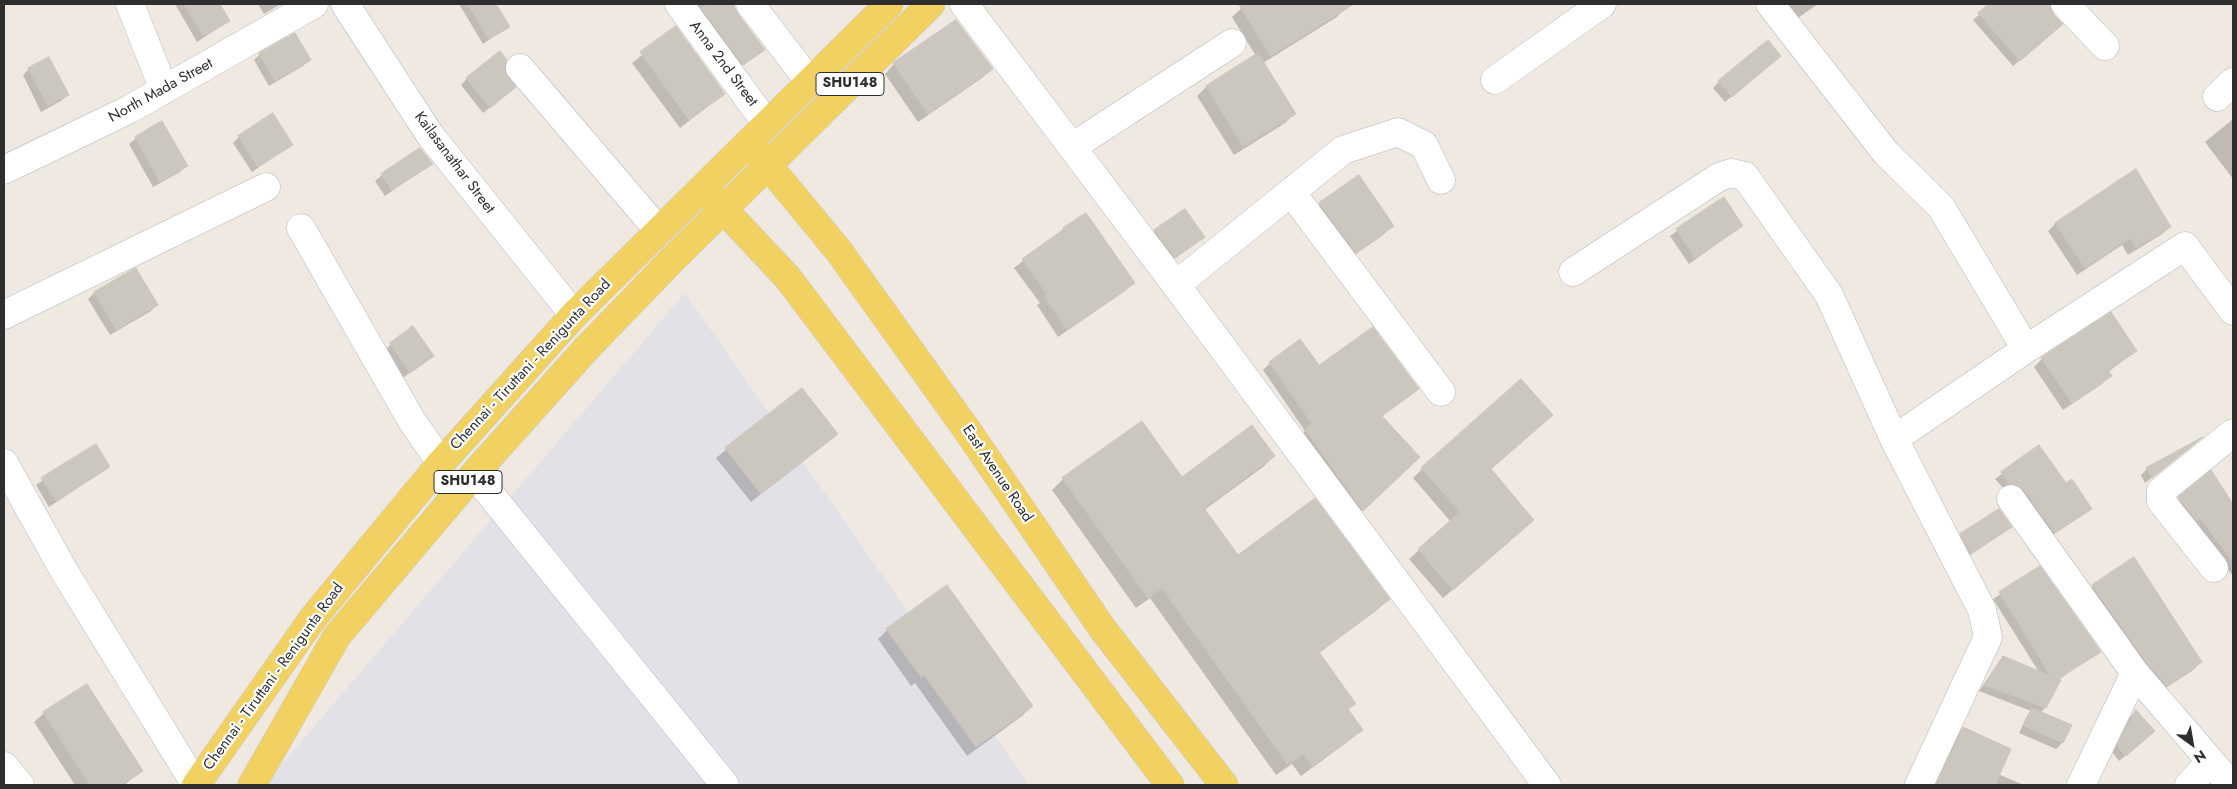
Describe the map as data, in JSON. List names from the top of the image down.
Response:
{
  "streets": {
    "main road": ["SHU148", "Chennai - Tiruttani - Renigunta Road", "East Avenue Road"],
    "street": ["Anna 2nd Street", "North Mada Street", "Kailasanathar Street"]
  },
  "crossings": [
    ["Anna 2nd Street", "Chennai - Tiruttani - Renigunta Road"],
    ["Kailasanathar Street", "Chennai - Tiruttani - Renigunta Road"],
    ["Chennai - Tiruttani - Renigunta Road", "East Avenue Road"]
  ],
  "north": "bottom right"
}
